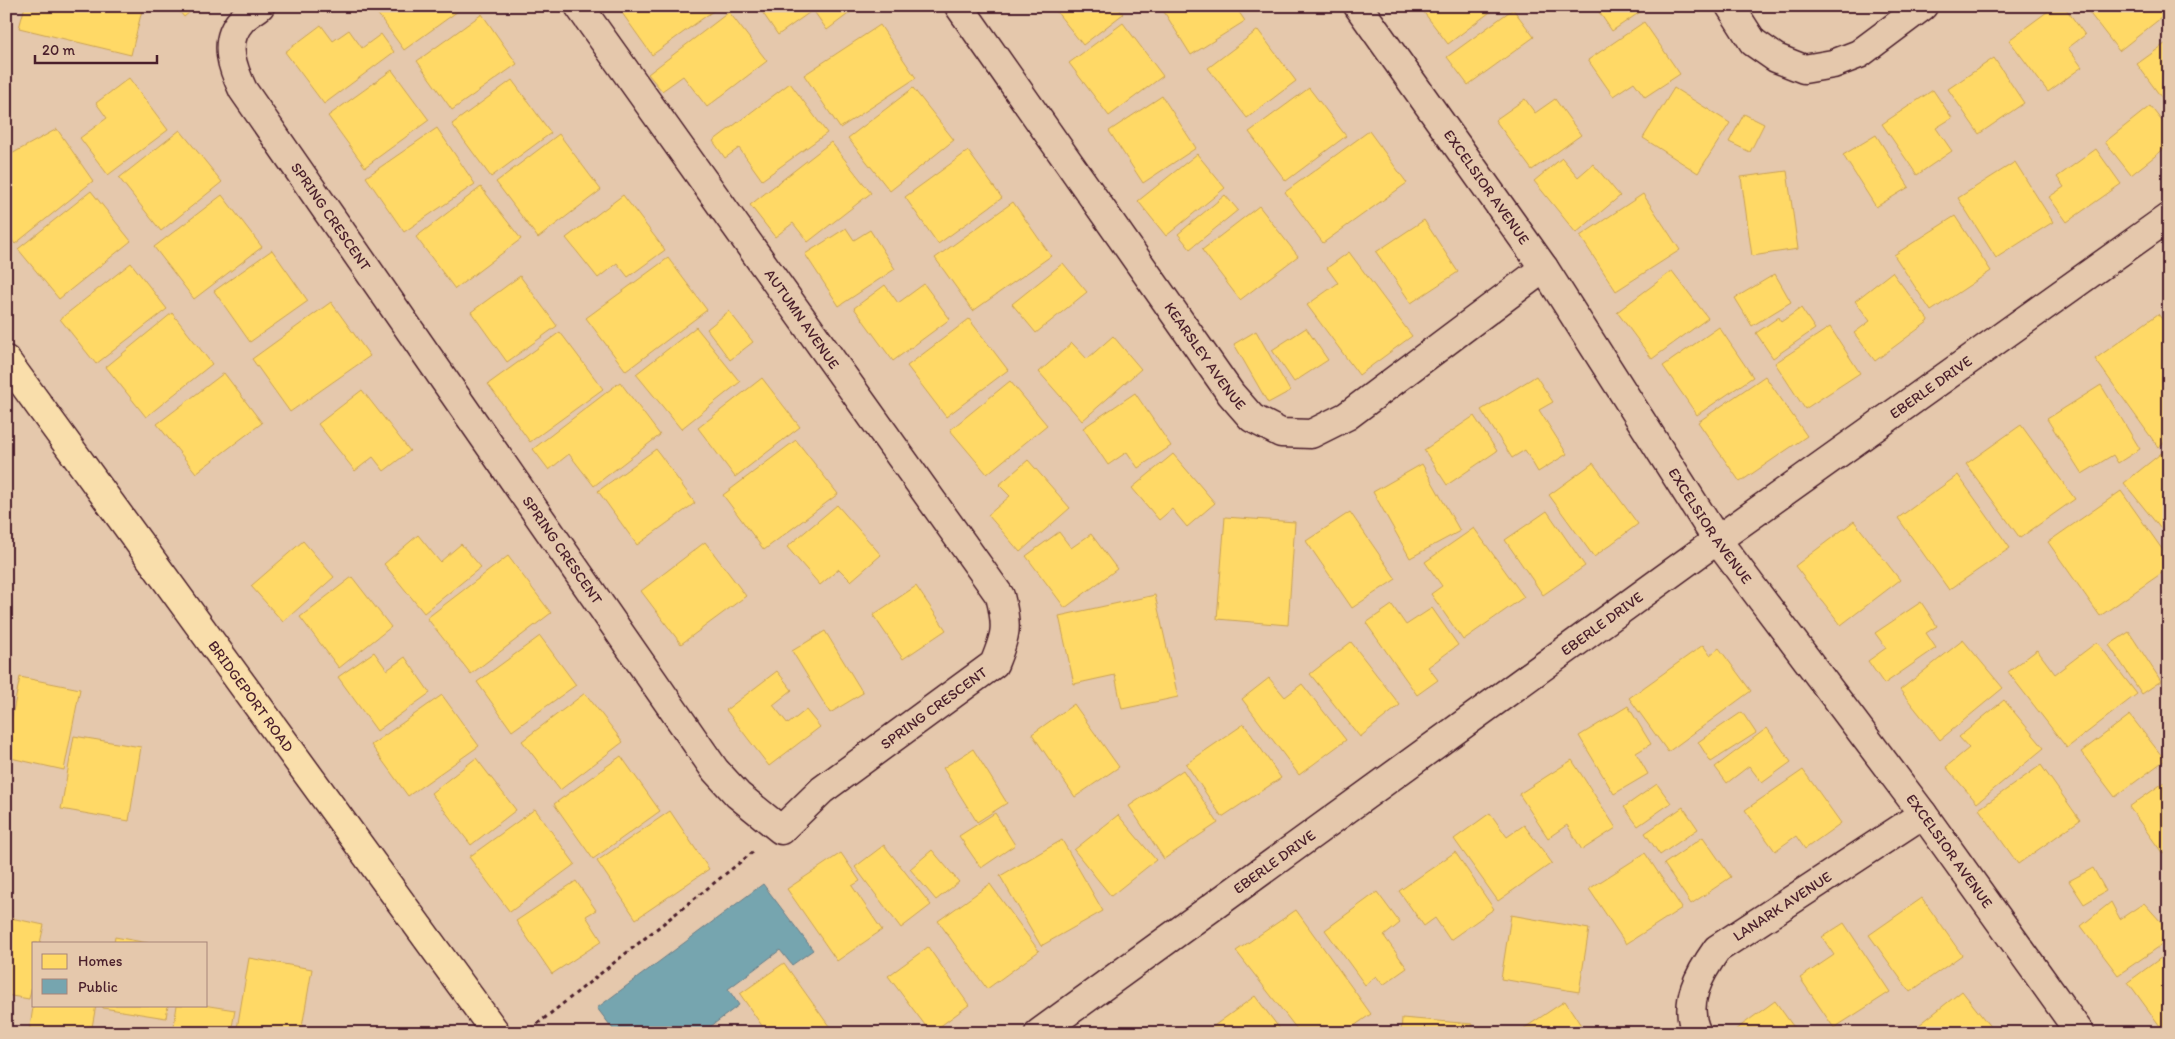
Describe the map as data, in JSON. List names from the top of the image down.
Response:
{
  "streets": {
    "main road": ["BRIDGEPORT ROAD"],
    "street": [
      "EXCELSIOR AVENUE",
      "SPRING CRESCENT",
      "AUTUMN AVENUE",
      "KEARSLEY AVENUE",
      "EBERLE DRIVE",
      "LANARK AVENUE"
    ]
  },
  "crossings": [
    ["EXCELSIOR AVENUE", "KEARSLEY AVENUE"],
    ["EXCELSIOR AVENUE", "EBERLE DRIVE"],
    ["EXCELSIOR AVENUE", "LANARK AVENUE"],
    ["SPRING CRESCENT", "AUTUMN AVENUE"]
  ],
  "legend": ["Homes", "Public"],
  "scale_bar": "20 m"
}
